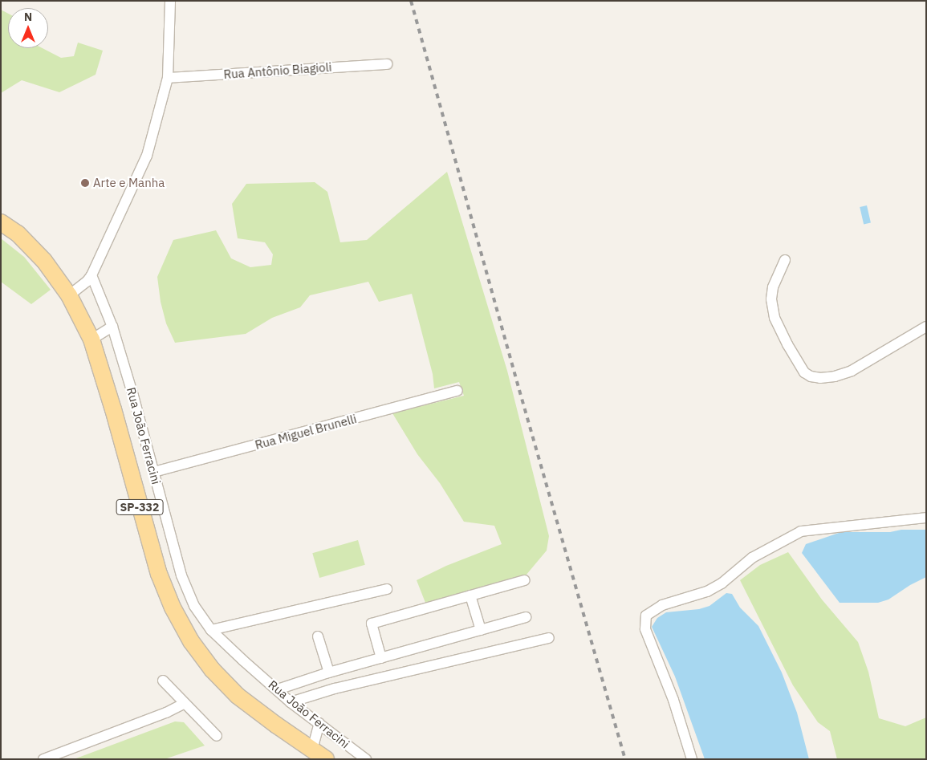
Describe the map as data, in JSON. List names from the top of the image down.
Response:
{
  "streets": {
    "main road": ["SP-332"],
    "street": ["Rua Antônio Biagioli", "Rua Miguel Brunelli", "Rua João Ferracini"]
  },
  "crossings": [
    ["Rua Miguel Brunelli", "Rua João Ferracini"]
  ],
  "places": ["Arte e Manha"],
  "north": "top"
}
